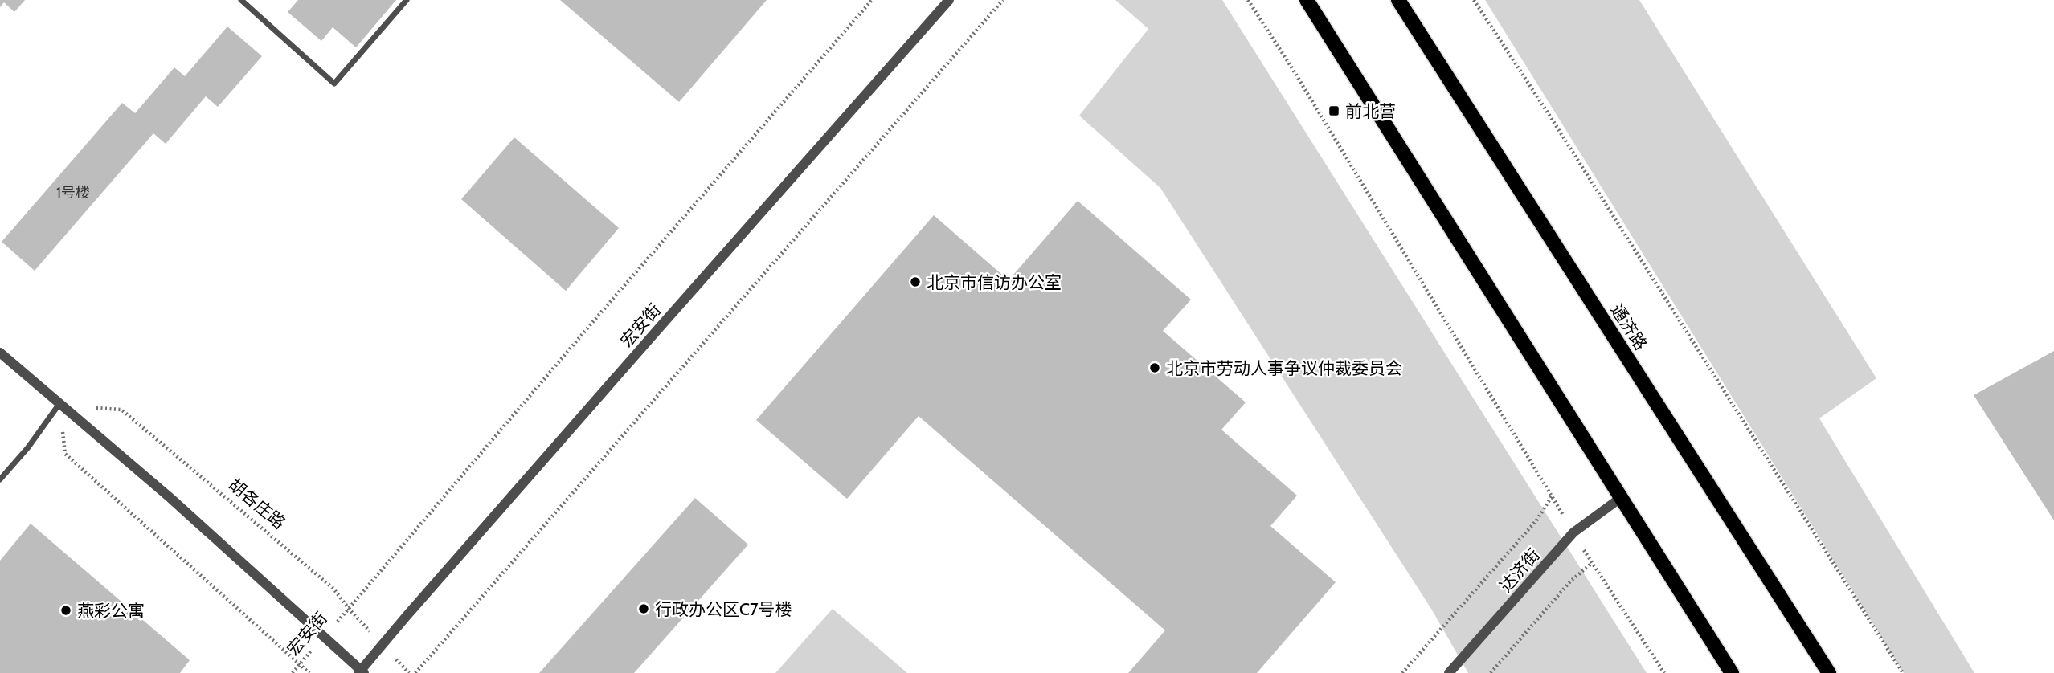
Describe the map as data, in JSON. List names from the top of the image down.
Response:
{
  "streets": {
    "main road": ["通济路"],
    "street": ["宏安街", "达济街"],
    "path": ["胡各庄路"]
  },
  "crossings": [
    ["宏安街", "胡各庄路"]
  ],
  "places": {
    "transit": ["前北营"],
    "other": [
      "北京市信访办公室",
      "北京市劳动人事争议仲裁委员会",
      "行政办公区C7号楼",
      "燕彩公寓"
    ]
  },
  "house_numbers": ["1号楼"]
}
